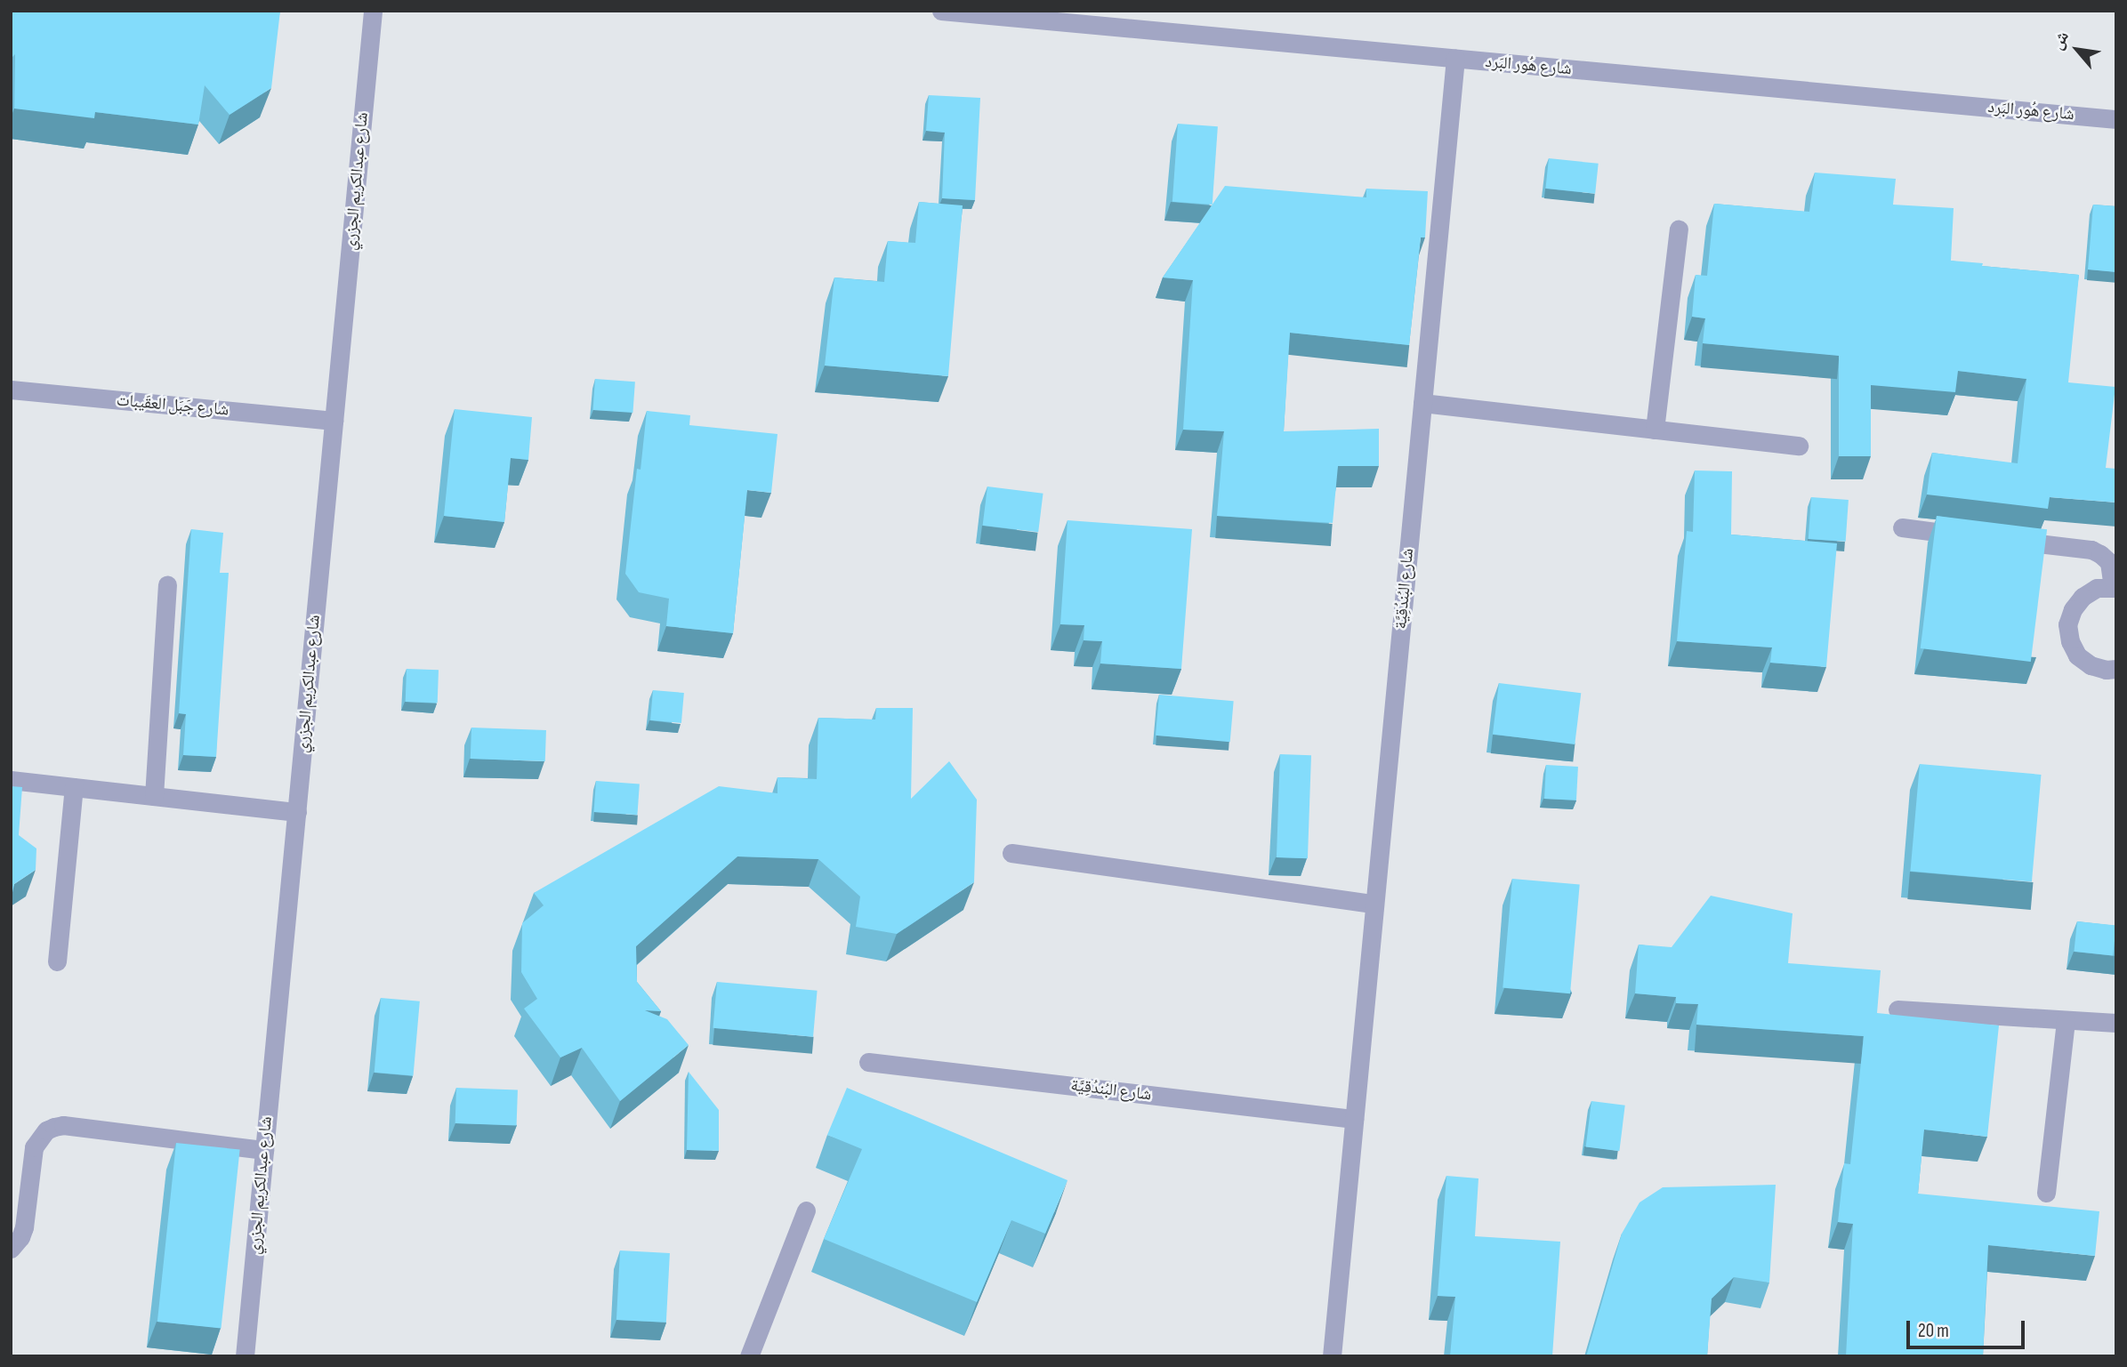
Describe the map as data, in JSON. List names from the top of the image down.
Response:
{
  "streets": {
    "street": [
      "شارع هُور البَرد",
      "شارع عبدالكريم الجزري",
      "شارع جَبَل العقَيبات",
      "شارع البُندُقِيَّة"
    ]
  },
  "crossings": [
    ["شارع هُور البَرد", "شارع البُندُقِيَّة"],
    ["شارع عبدالكريم الجزري", "شارع جَبَل العقَيبات"]
  ],
  "scale_bar": "20 m",
  "north": "top left"
}
